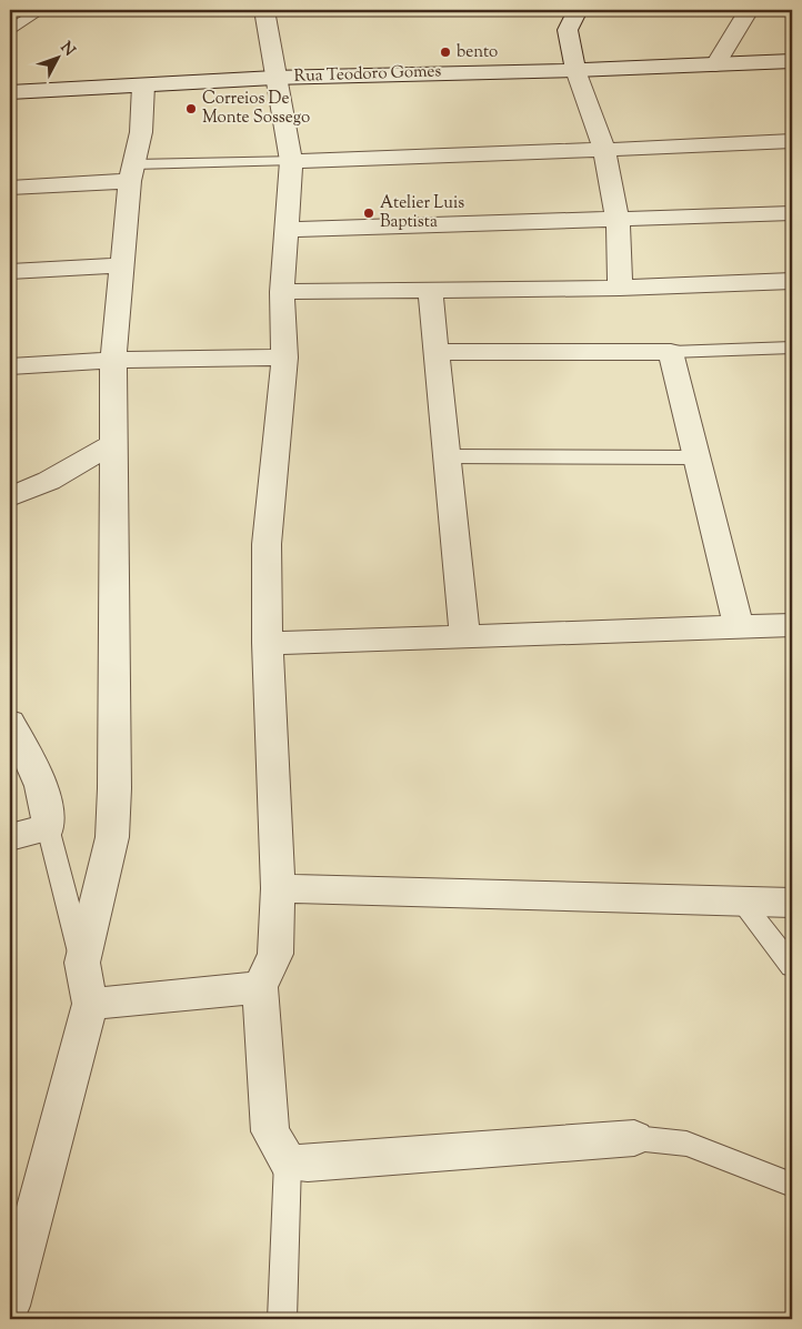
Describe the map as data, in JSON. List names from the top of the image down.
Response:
{
  "streets": {
    "street": ["Rua Teodoro Gomes"]
  },
  "places": ["bento", "Correios De Monte Sossego", "Atelier Luis Baptista"],
  "north": "top right"
}
